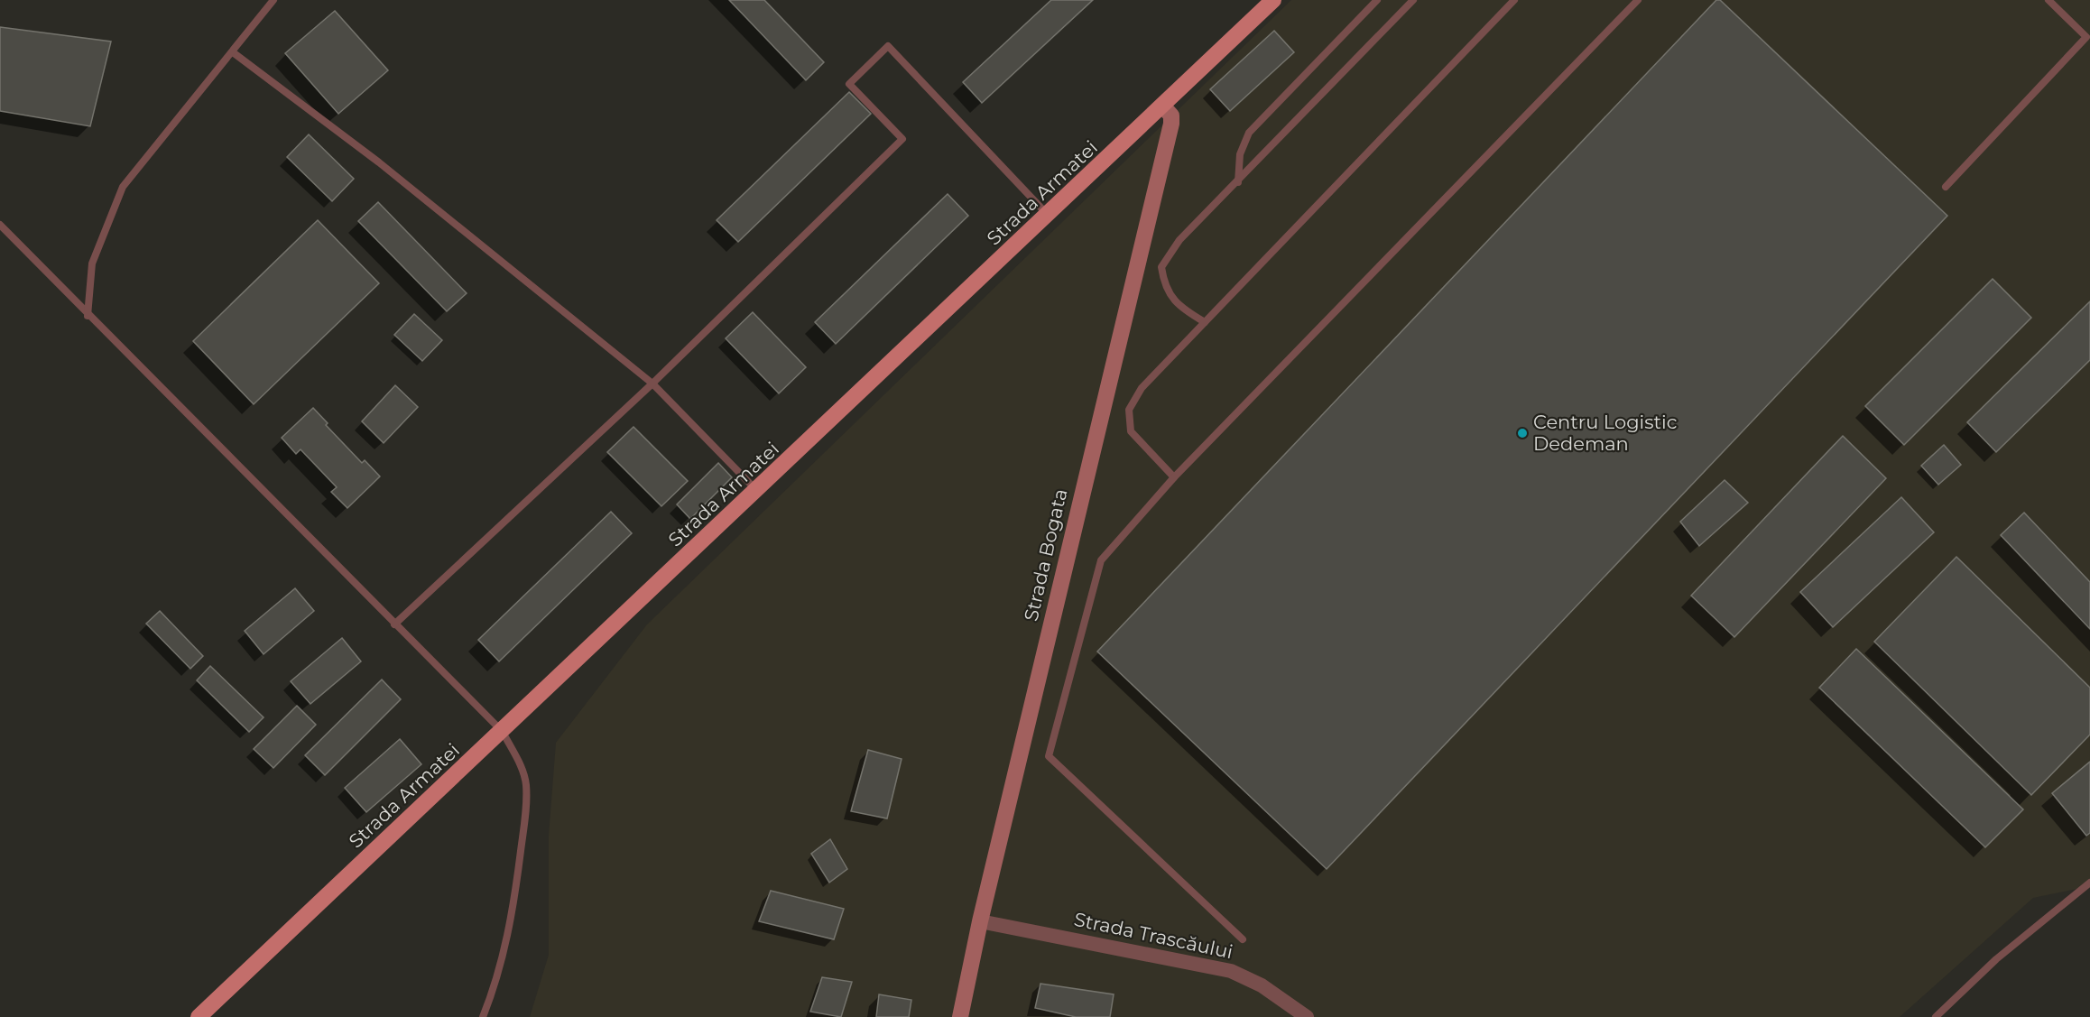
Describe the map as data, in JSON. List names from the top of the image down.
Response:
{
  "streets": {
    "main road": ["Strada Armatei", "Strada Bogata"],
    "street": ["Strada Trascăului"]
  },
  "crossings": [
    ["Strada Armatei", "Strada Bogata"],
    ["Strada Bogata", "Strada Trascăului"]
  ],
  "places": ["Centru Logistic Dedeman"]
}
